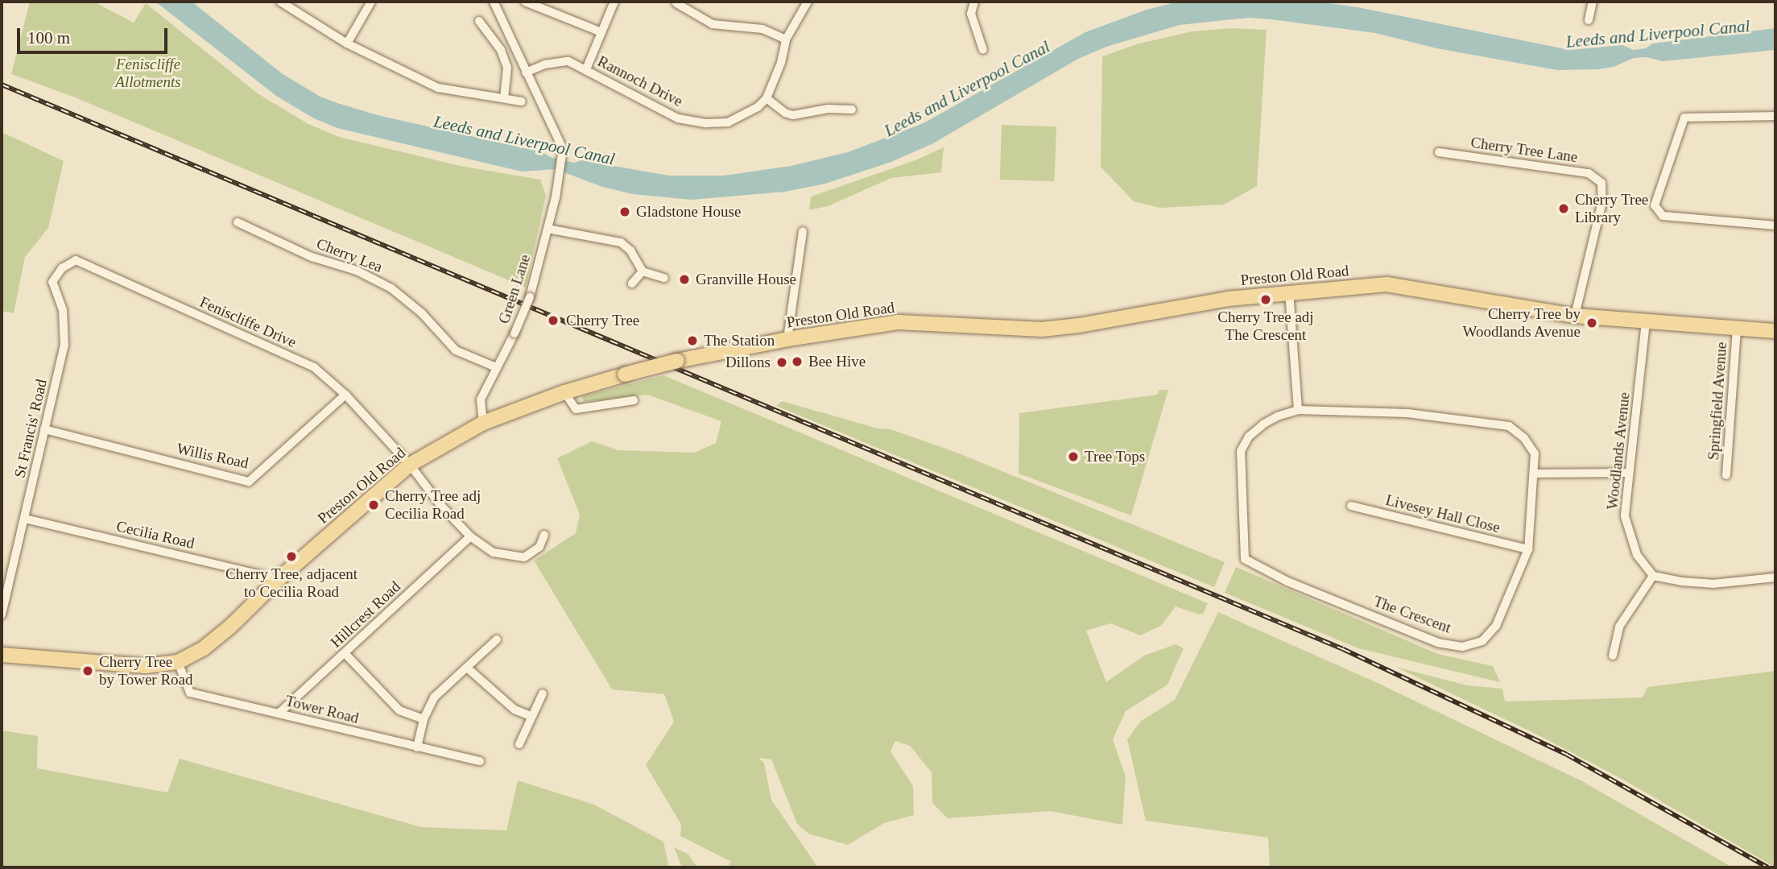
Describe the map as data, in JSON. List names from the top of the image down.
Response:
{
  "streets": {
    "main road": ["Preston Old Road"],
    "street": [
      "Rannoch Drive",
      "Cherry Tree Lane",
      "Cherry Lea",
      "Green Lane",
      "Feniscliffe Drive",
      "Springfield Avenue",
      "St Francis' Road",
      "Woodlands Avenue",
      "Willis Road",
      "Livesey Hall Close",
      "Cecilia Road",
      "Hillcrest Road",
      "The Crescent",
      "Tower Road"
    ]
  },
  "crossings": [
    ["Rannoch Drive", "Green Lane"],
    ["Cherry Tree Lane", "Preston Old Road"],
    ["Cherry Lea", "Green Lane"],
    ["Preston Old Road", "Green Lane"],
    ["Preston Old Road", "Feniscliffe Drive"],
    ["Preston Old Road", "Springfield Avenue"],
    ["Preston Old Road", "Woodlands Avenue"],
    ["Preston Old Road", "Cecilia Road"],
    ["Preston Old Road", "Tower Road"],
    ["Feniscliffe Drive", "St Francis' Road"],
    ["Feniscliffe Drive", "Willis Road"],
    ["Feniscliffe Drive", "Hillcrest Road"],
    ["St Francis' Road", "Willis Road"],
    ["St Francis' Road", "Cecilia Road"],
    ["Livesey Hall Close", "The Crescent"],
    ["Hillcrest Road", "Tower Road"]
  ],
  "water": ["Leeds and Liverpool Canal"],
  "parks": ["Feniscliffe Allotments"],
  "places": [
    "Cherry Tree Library",
    "Gladstone House",
    "Granville House",
    "Cherry Tree adj The Crescent",
    "Cherry Tree",
    "Cherry Tree by Woodlands Avenue",
    "The Station",
    "Bee Hive",
    "Dillons",
    "Tree Tops",
    "Cherry Tree adj Cecilia Road",
    "Cherry Tree, adjacent to Cecilia Road",
    "Cherry Tree by Tower Road"
  ],
  "scale_bar": "100 m"
}
